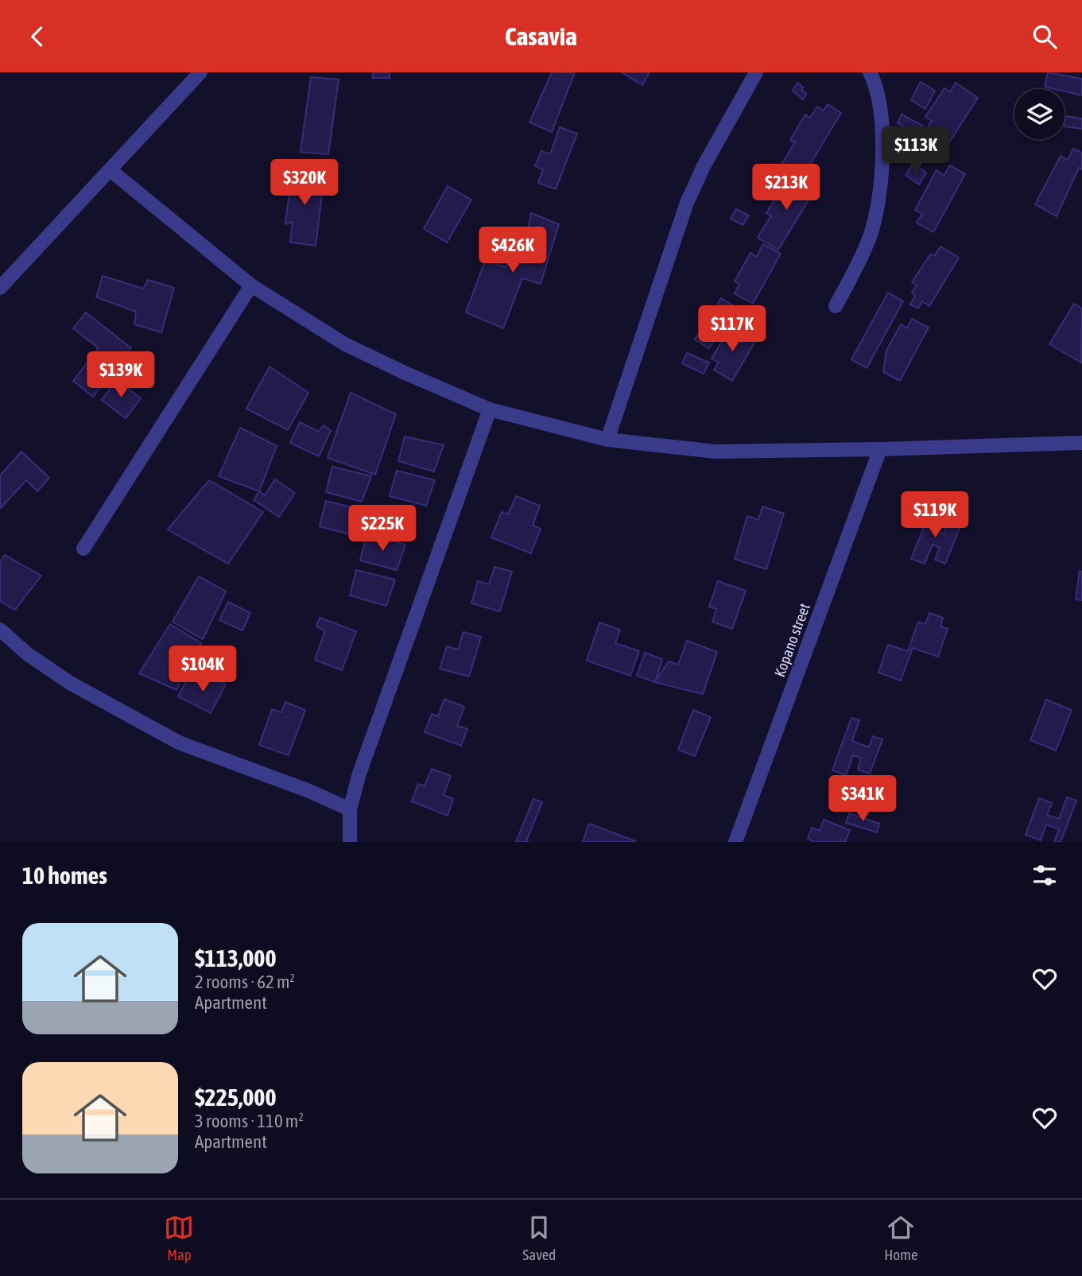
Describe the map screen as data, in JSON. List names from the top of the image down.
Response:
{
  "streets": {
    "street": ["Kopano street"]
  },
  "page": {
    "header": "Casavia",
    "price": [
      "$113K",
      "$320K",
      "$213K",
      "$426K",
      "$117K",
      "$139K",
      "$119K",
      "$225K",
      "$104K",
      "$341K"
    ],
    "heading": "10 homes",
    "list": [
      {
        "name": "$113,000",
        "note": "2 rooms · 62 m² · Apartment"
      },
      {
        "name": "$225,000",
        "note": "3 rooms · 110 m² · Apartment"
      }
    ],
    "tabs": ["Map", "Saved", "Home"]
  }
}
